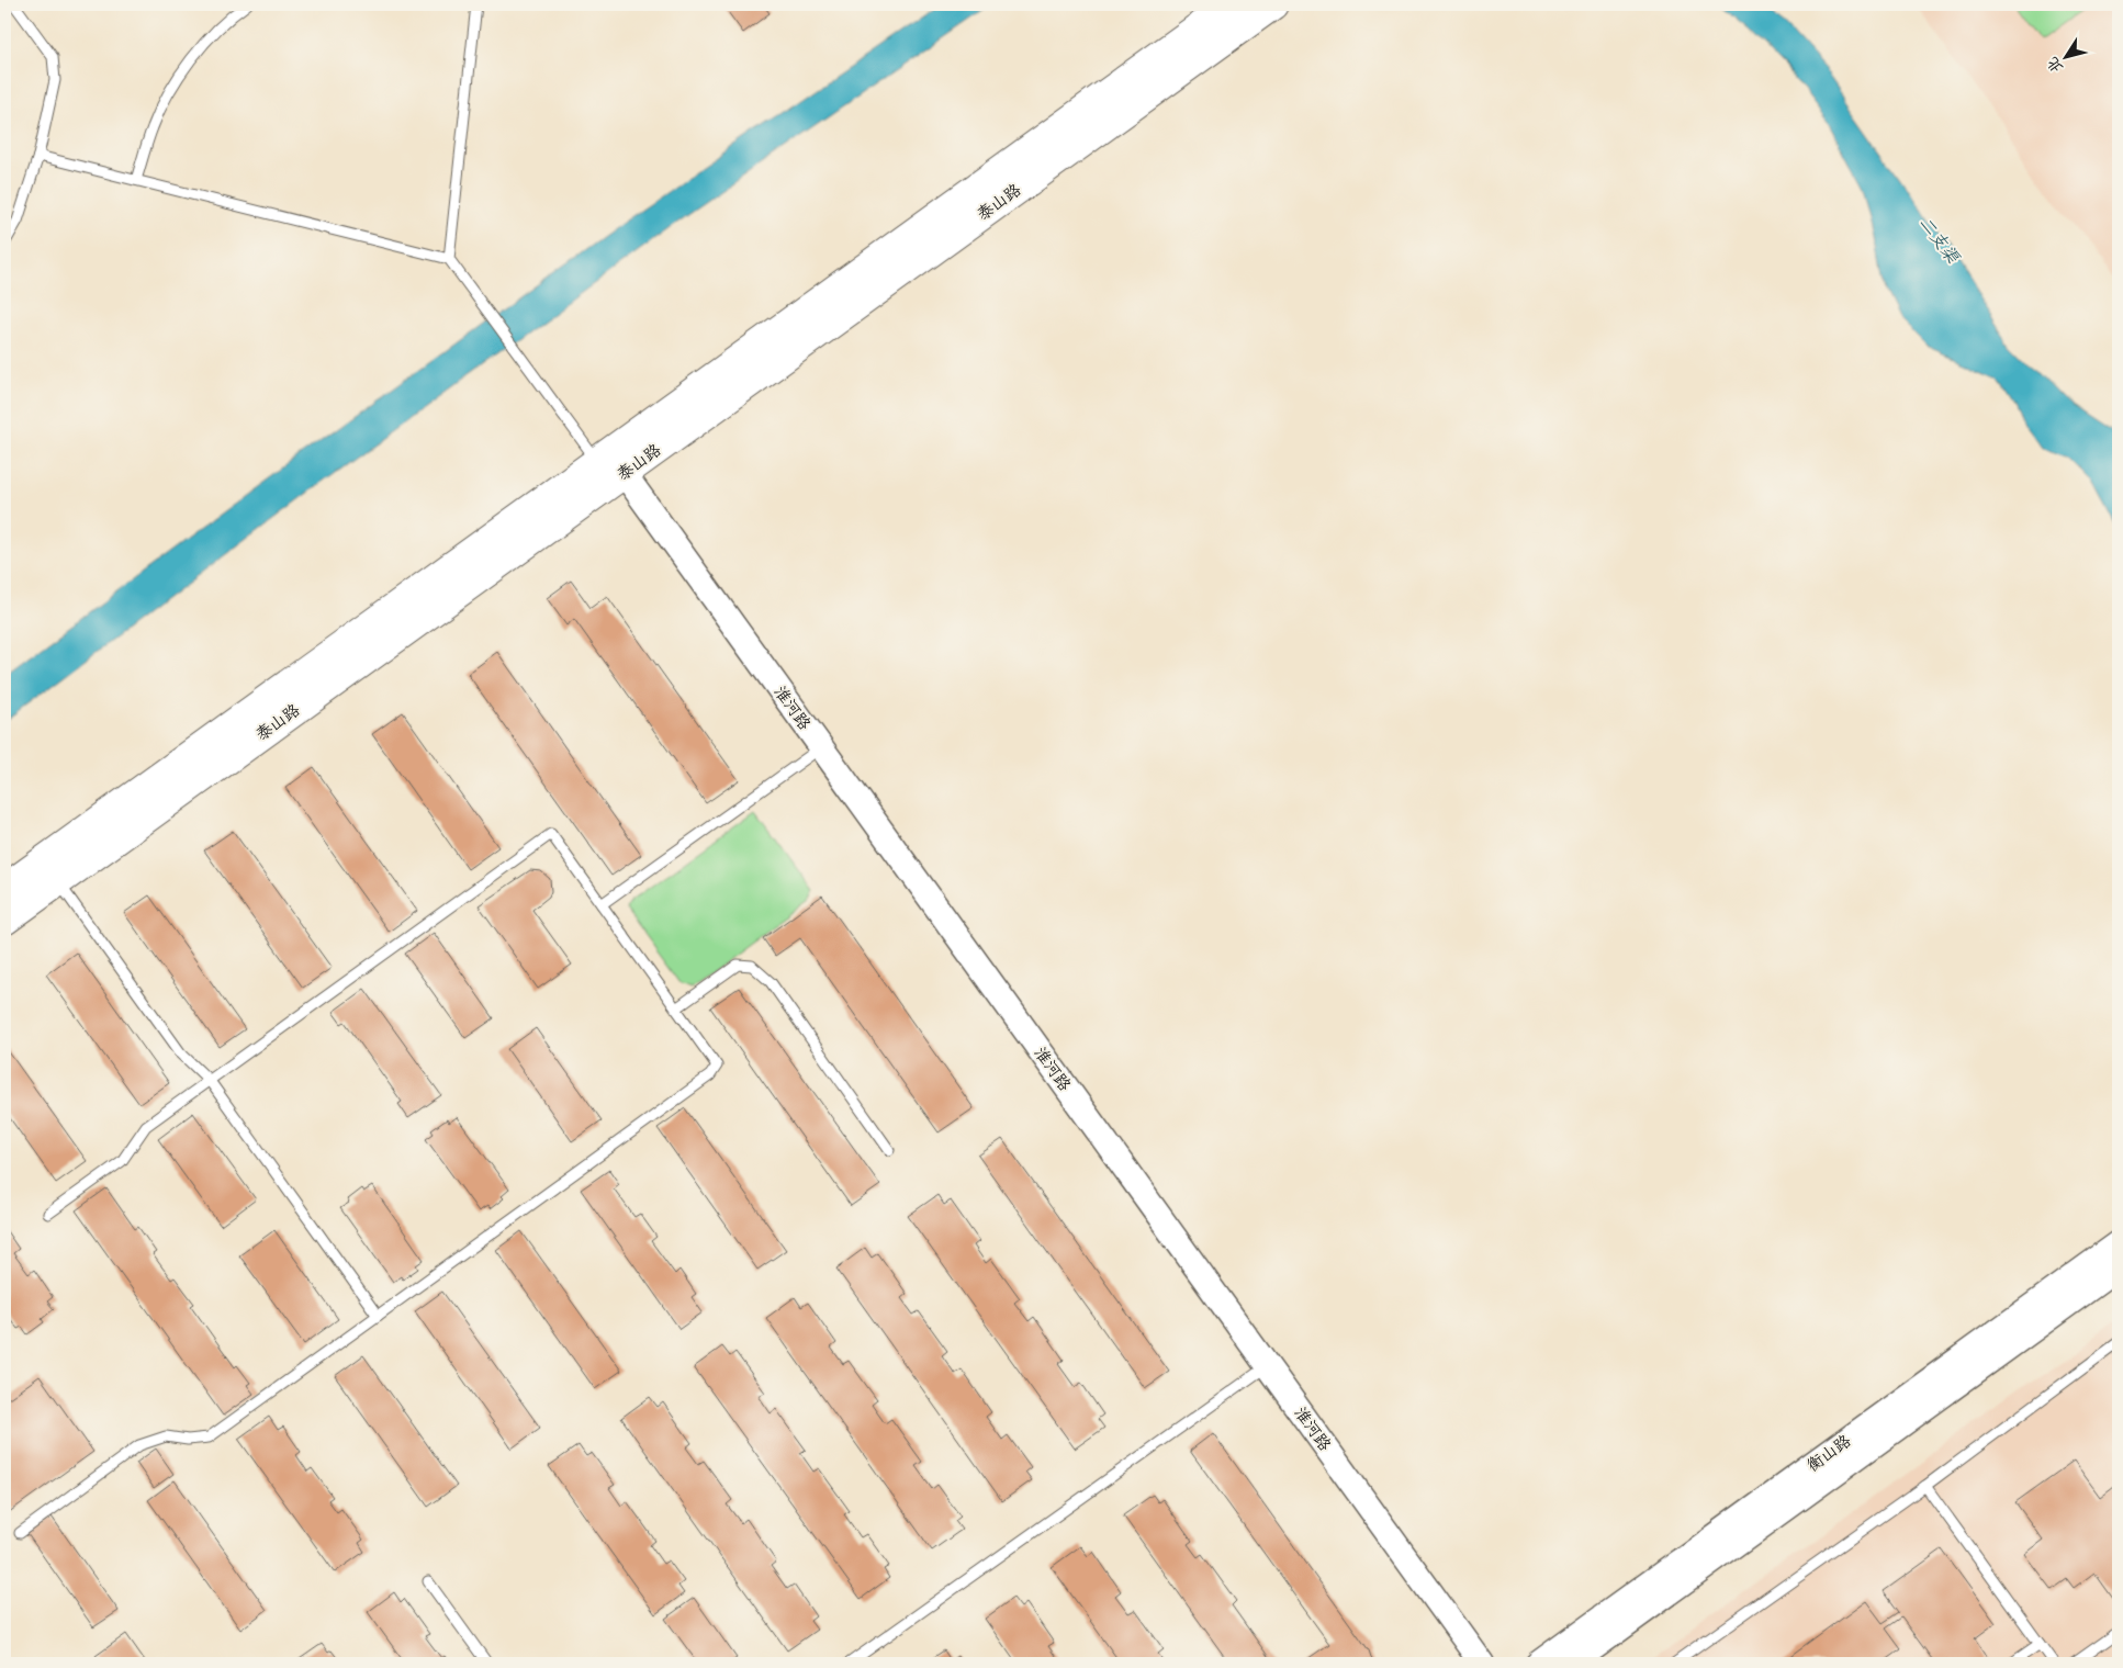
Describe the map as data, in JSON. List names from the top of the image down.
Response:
{
  "streets": {
    "main road": ["泰山路"],
    "street": ["淮河路", "衡山路"]
  },
  "crossings": [
    ["泰山路", "淮河路"]
  ],
  "water": ["二支渠"],
  "north": "bottom left"
}
